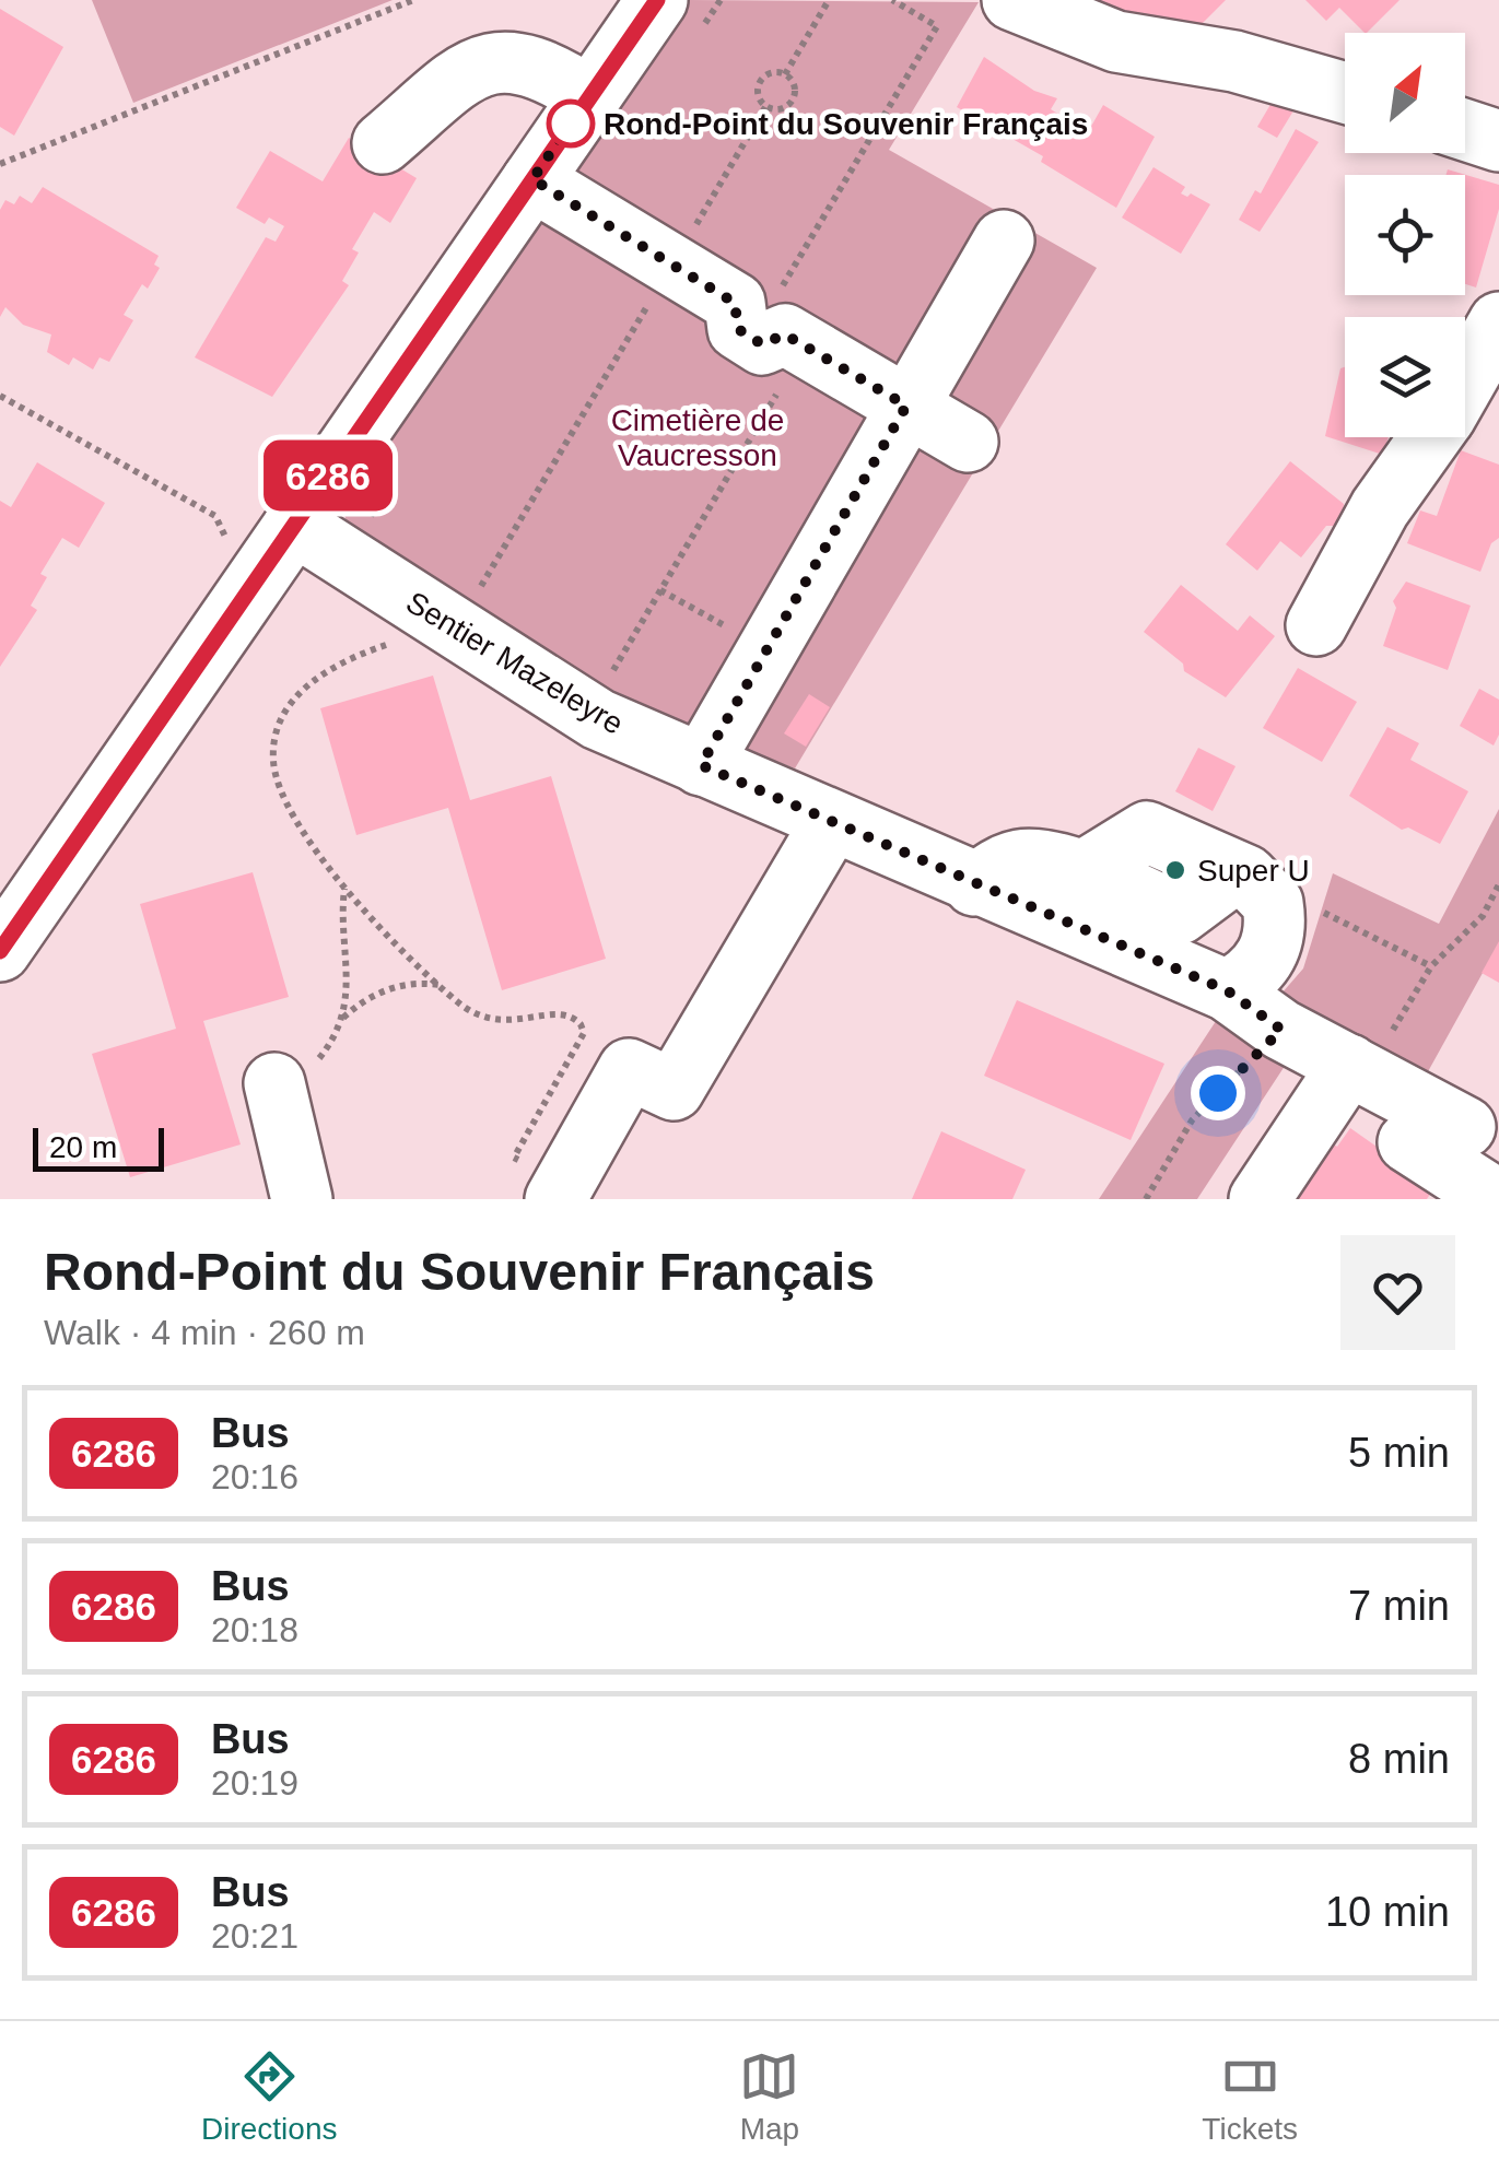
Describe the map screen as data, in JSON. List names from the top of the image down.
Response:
{
  "streets": {
    "street": ["Sentier Mazeleyre"]
  },
  "parks": ["Cimetière de Vaucresson"],
  "places": ["Rond-Point du Souvenir Français", "Super U"],
  "lines": ["bus line 6286"],
  "scale_bar": "20 m",
  "north": "top right",
  "page": {
    "on_map": "6286",
    "scale": "20 m",
    "heading": ["Rond-Point du Souvenir Français", "Walk · 4 min · 260 m"],
    "list": [
      {
        "mark": "6286",
        "name": "Bus",
        "note": "20:16",
        "value": "5 min"
      },
      {
        "mark": "6286",
        "name": "Bus",
        "note": "20:18",
        "value": "7 min"
      },
      {
        "mark": "6286",
        "name": "Bus",
        "note": "20:19",
        "value": "8 min"
      },
      {
        "mark": "6286",
        "name": "Bus",
        "note": "20:21",
        "value": "10 min"
      }
    ],
    "tabs": ["Directions", "Map", "Tickets"]
  }
}
